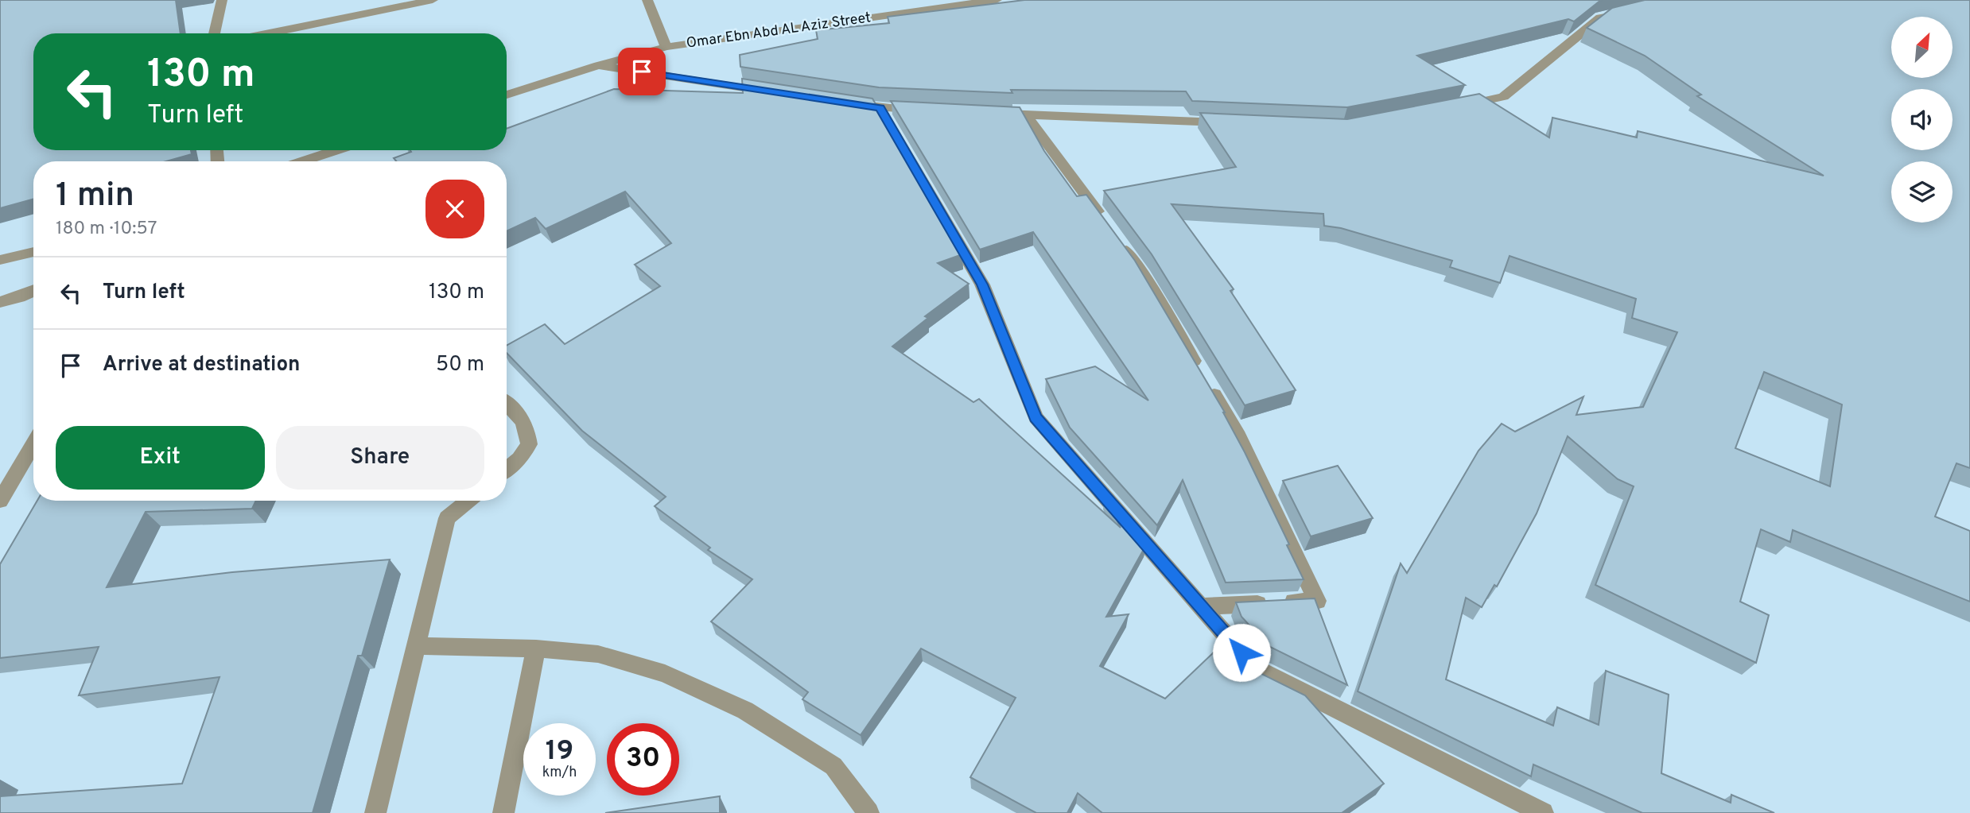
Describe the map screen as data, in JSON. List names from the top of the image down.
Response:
{
  "streets": {
    "street": ["Omar Ebn Abd AL Aziz Street"]
  },
  "north": "top right",
  "page": {
    "turn": ["130 m", "Turn left"],
    "heading": ["1 min", "180 m · 10:57"],
    "list": [
      {
        "name": "Turn left",
        "value": "130 m"
      },
      {
        "name": "Arrive at destination",
        "value": "50 m"
      }
    ],
    "buttons": ["Exit", "Share"],
    "speed": "19 km/h",
    "limit": "30"
  }
}
